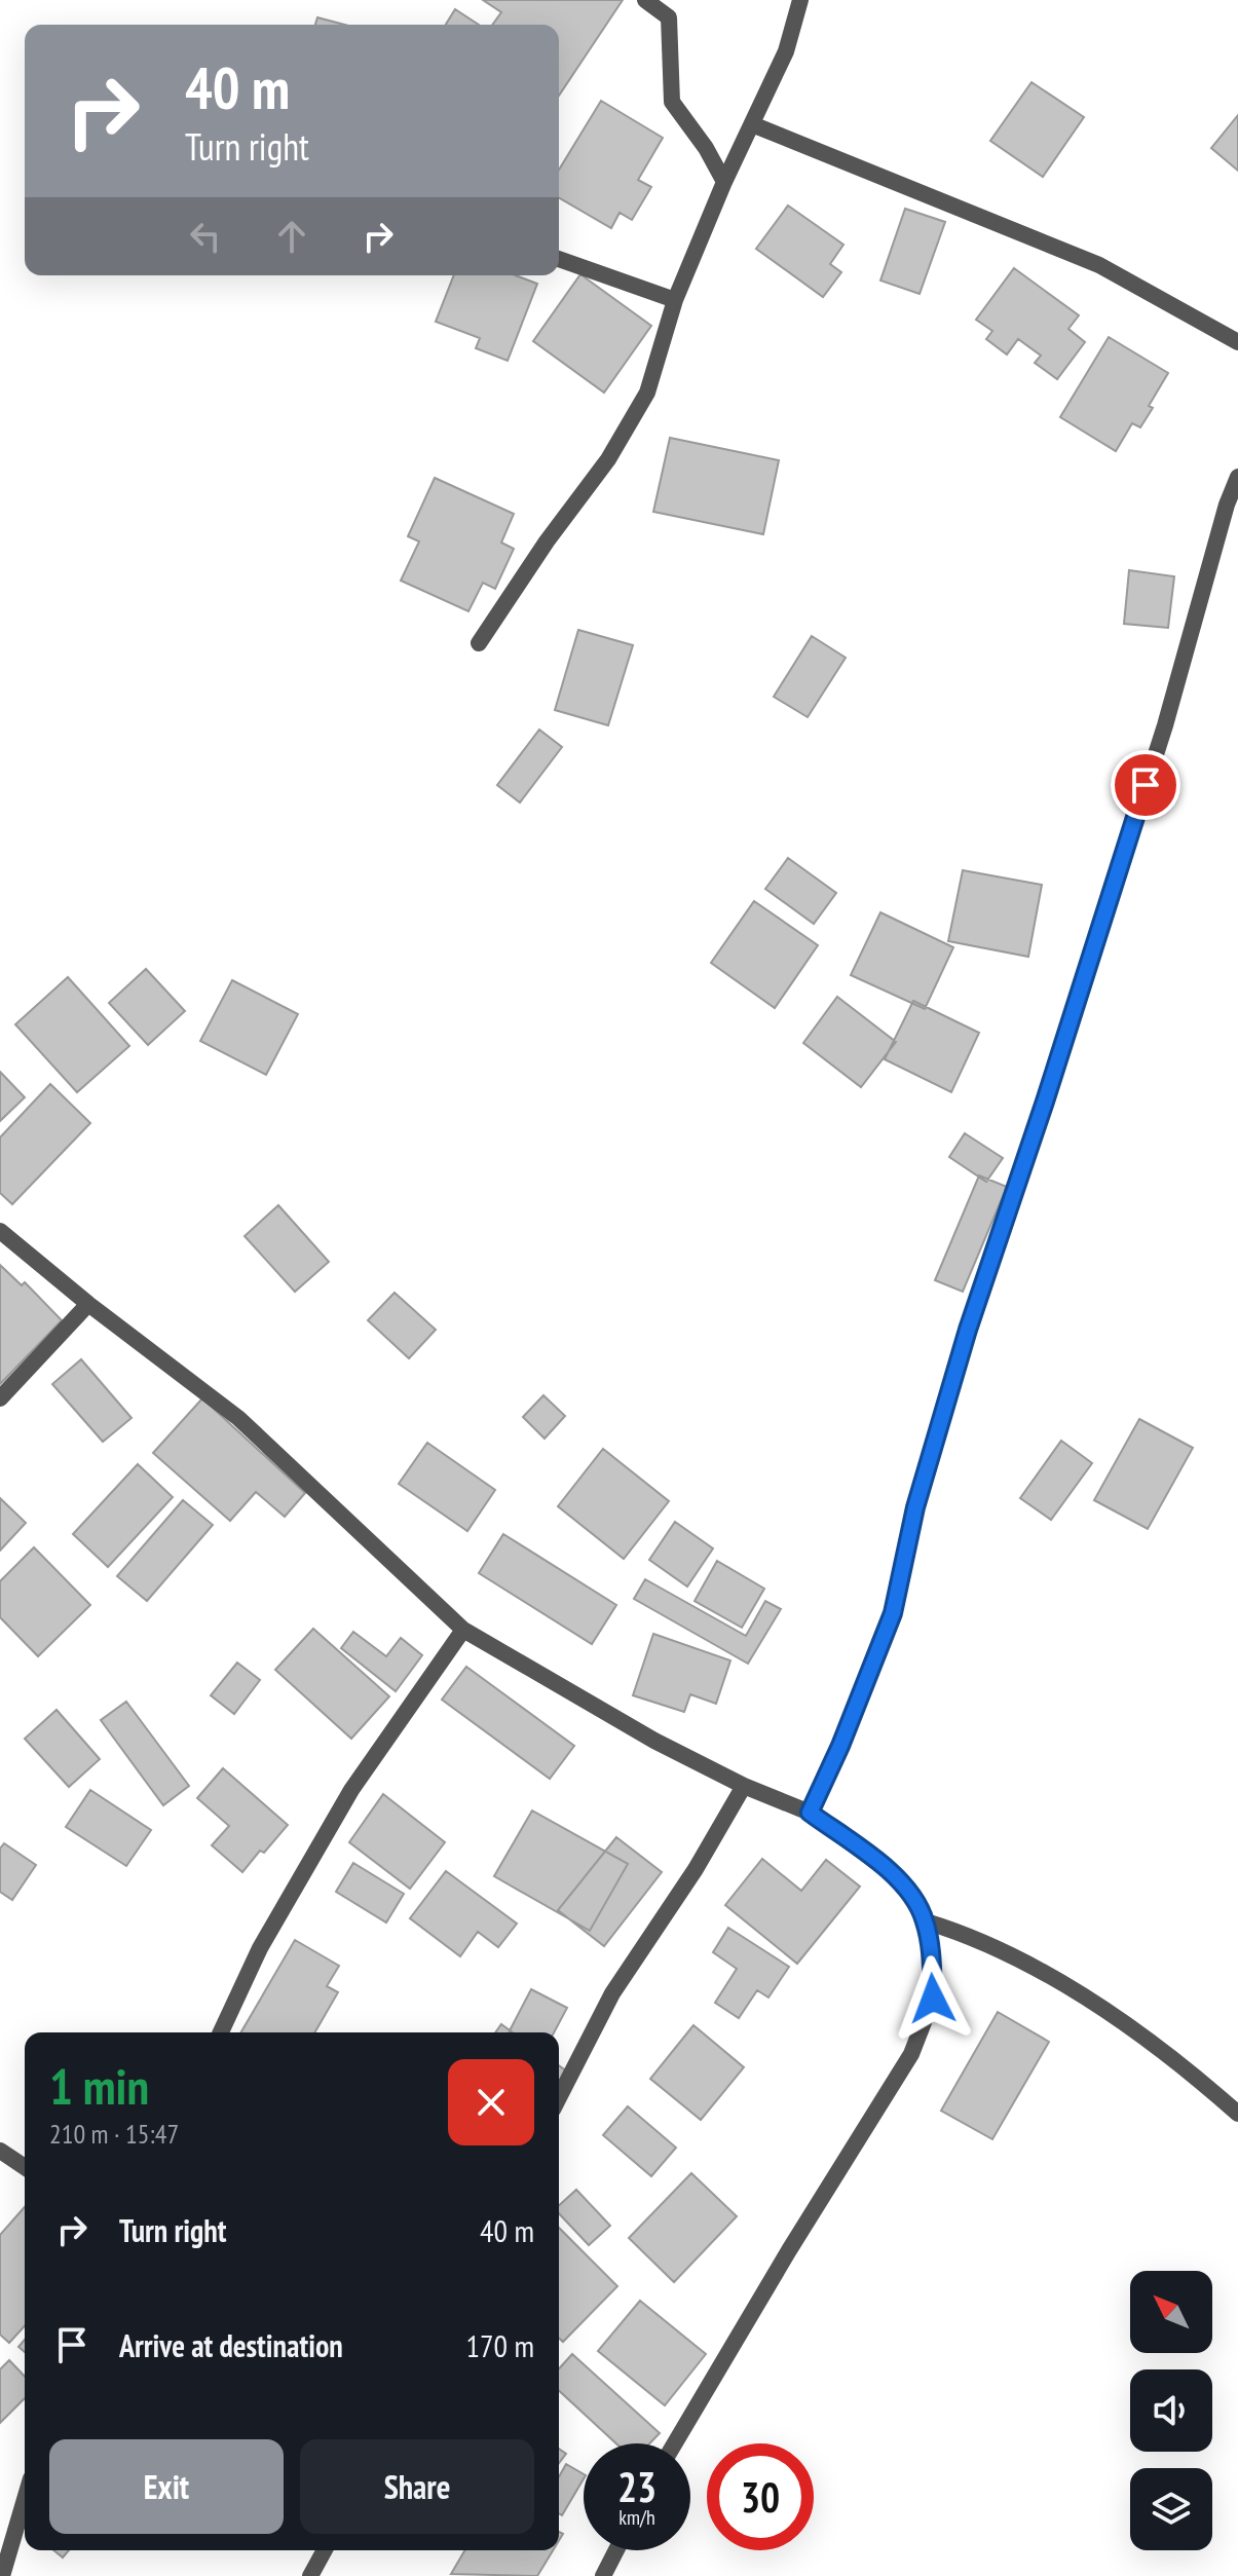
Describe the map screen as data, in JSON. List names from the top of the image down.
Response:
{
  "north": "top left",
  "page": {
    "turn": ["40 m", "Turn right"],
    "heading": ["1 min", "210 m · 15:47"],
    "list": [
      {
        "name": "Turn right",
        "value": "40 m"
      },
      {
        "name": "Arrive at destination",
        "value": "170 m"
      }
    ],
    "buttons": ["Exit", "Share"],
    "speed": "23 km/h",
    "limit": "30"
  }
}
